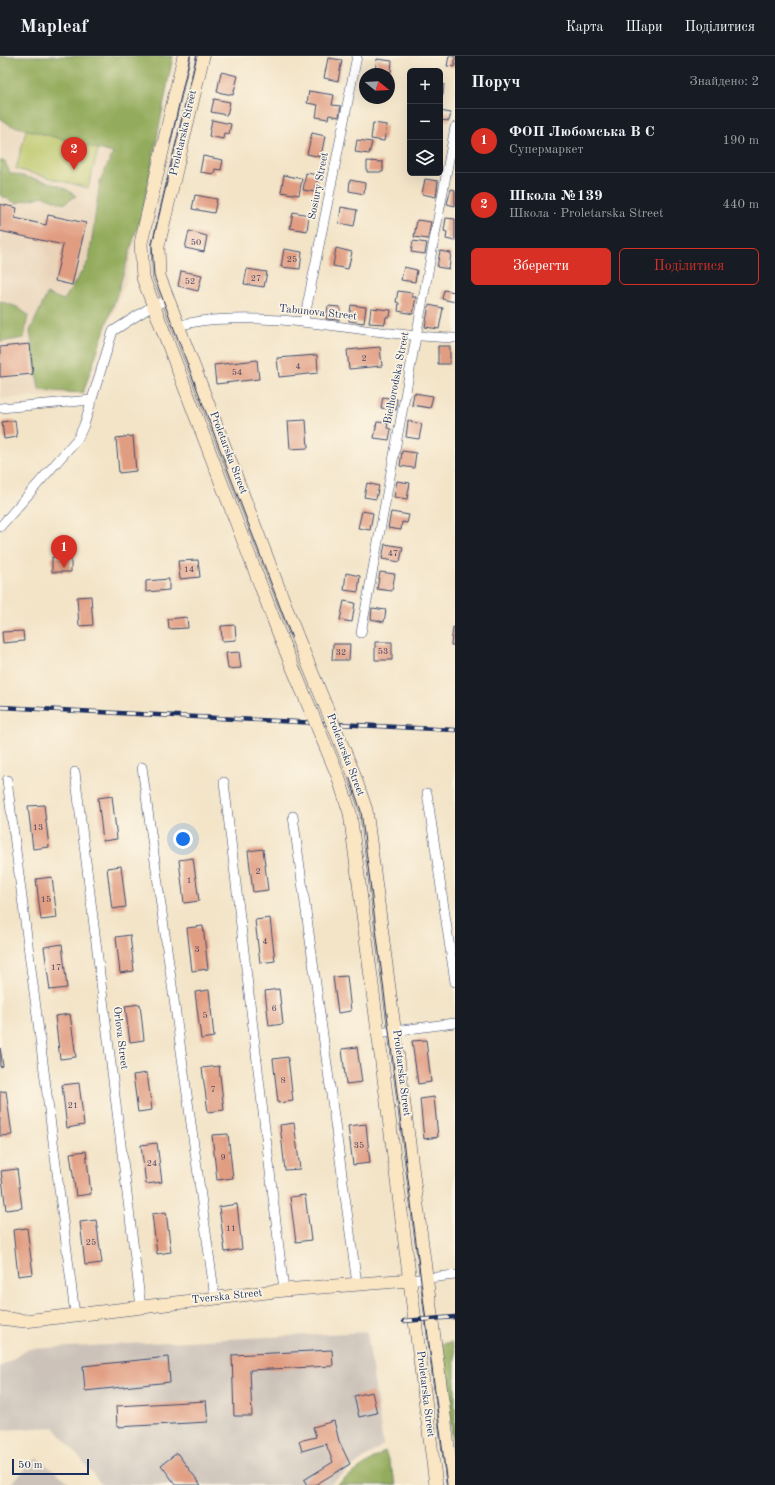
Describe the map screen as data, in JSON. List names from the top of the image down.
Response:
{
  "streets": {
    "main road": ["Proletarska Street", "Tverska Street"],
    "street": [
      "Sosiury Street",
      "Tabunova Street",
      "Bielhorodska Street",
      "Orlova Street"
    ]
  },
  "crossings": [
    ["Proletarska Street", "Tabunova Street"],
    ["Proletarska Street", "Tverska Street"],
    ["Sosiury Street", "Tabunova Street"],
    ["Tabunova Street", "Bielhorodska Street"],
    ["Orlova Street", "Tverska Street"]
  ],
  "house_numbers": [
    "50",
    "25",
    "27",
    "52",
    "2",
    "4",
    "54",
    "47",
    "14",
    "53",
    "32",
    "13",
    "2",
    "1",
    "15",
    "4",
    "3",
    "17",
    "6",
    "5",
    "8",
    "7",
    "21",
    "35",
    "9",
    "24",
    "11",
    "25"
  ],
  "scale_bar": "50 m",
  "north": "right",
  "page": {
    "header": "Mapleaf",
    "nav": ["Карта", "Шари", "Поділитися"],
    "heading": ["Поруч", "Знайдено: 2"],
    "map_buttons": ["+", "−"],
    "list": [
      {
        "mark": "1",
        "name": "ФОП Любомська В С",
        "note": "Супермаркет",
        "value": "190 m"
      },
      {
        "mark": "2",
        "name": "Школа №139",
        "note": "Школа · Proletarska Street",
        "value": "440 m"
      }
    ],
    "pins": ["2", "1"],
    "buttons": ["Зберегти", "Поділитися"],
    "scale": "50 m"
  }
}
